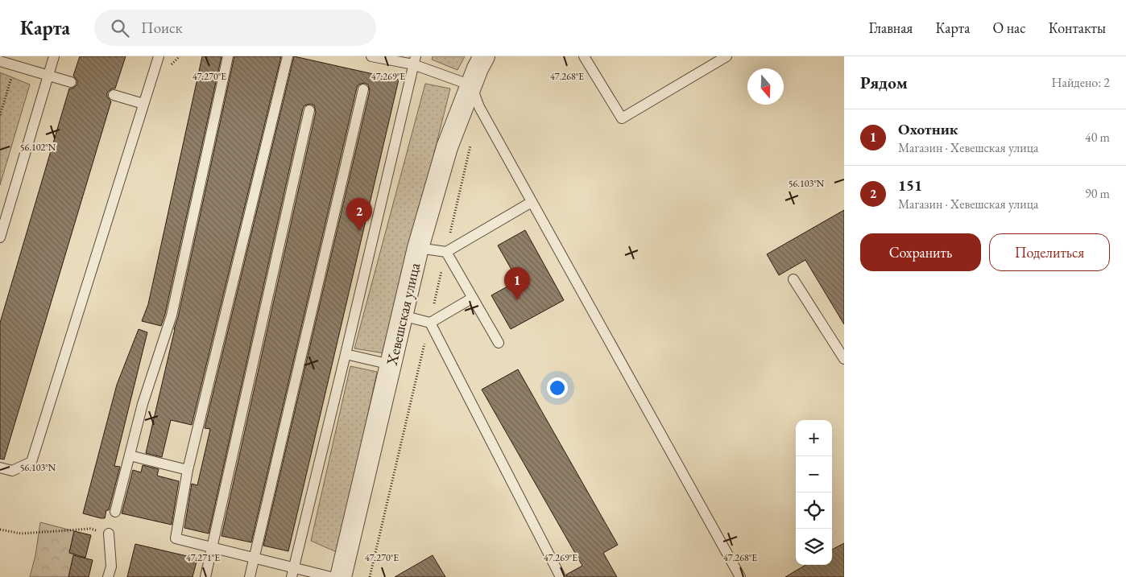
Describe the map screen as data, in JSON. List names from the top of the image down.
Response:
{
  "streets": {
    "street": ["Хевешская улица"]
  },
  "north": "bottom",
  "page": {
    "header": "Карта",
    "search": "Поиск",
    "nav": [
      "Главная",
      "Карта",
      "О нас",
      "Контакты"
    ],
    "heading": ["Рядом", "Найдено: 2"],
    "list": [
      {
        "mark": "1",
        "name": "Охотник",
        "note": "Магазин · Хевешская улица",
        "value": "40 m"
      },
      {
        "mark": "2",
        "name": "151",
        "note": "Магазин · Хевешская улица",
        "value": "90 m"
      }
    ],
    "pins": ["2", "1"],
    "buttons": ["Сохранить", "Поделиться"],
    "map_buttons": ["+", "−"]
  },
  "coordinates": [
    "47.270°E",
    "47.269°E",
    "47.268°E",
    "56.102°N",
    "56.103°N",
    "47.271°E"
  ]
}
